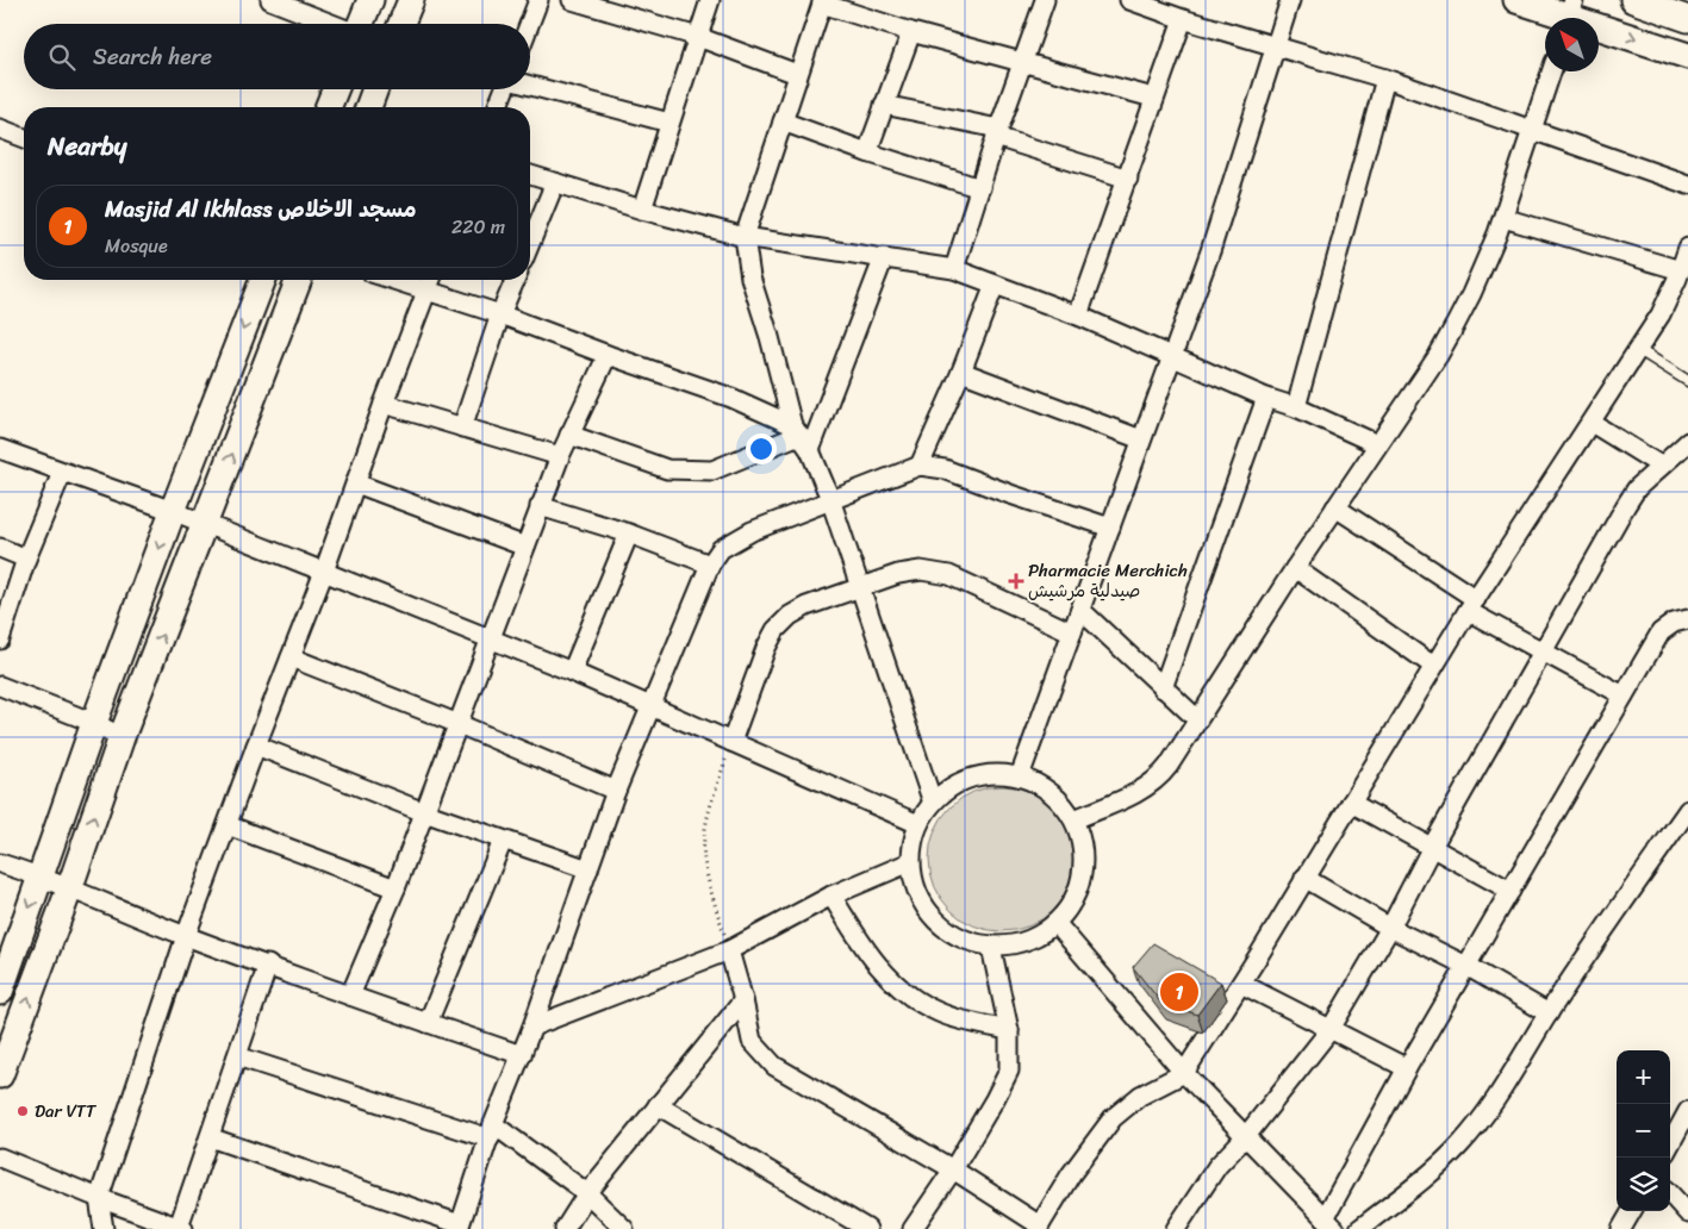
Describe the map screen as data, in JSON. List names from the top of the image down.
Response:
{
  "places": {
    "health": ["Pharmacie Merchich صيدلية مرشيش"],
    "other": ["Dar VTT"]
  },
  "north": "top left",
  "page": {
    "search": "Search here",
    "heading": "Nearby",
    "list": [
      {
        "mark": "1",
        "name": "Masjid Al Ikhlass مسجد الاخلاص",
        "note": "Mosque",
        "value": "220 m"
      }
    ],
    "pins": "1",
    "map_buttons": ["+", "−"]
  }
}
